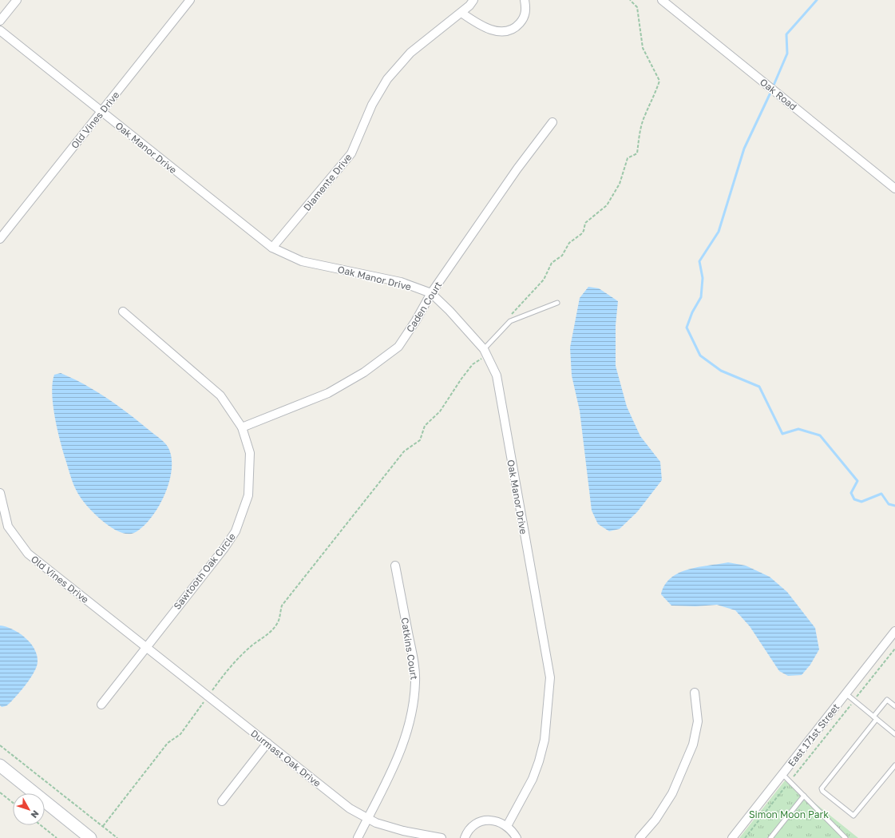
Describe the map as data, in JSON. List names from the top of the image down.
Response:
{
  "streets": {
    "street": [
      "Oak Road",
      "Old Vines Drive",
      "Oak Manor Drive",
      "Diamente Drive",
      "Caden Court",
      "Sawtooth Oak Circle",
      "Catkins Court",
      "East 171st Street",
      "Durmast Oak Drive"
    ]
  },
  "crossings": [
    ["Old Vines Drive", "Oak Manor Drive"],
    ["Old Vines Drive", "Sawtooth Oak Circle"],
    ["Old Vines Drive", "Durmast Oak Drive"],
    ["Oak Manor Drive", "Diamente Drive"],
    ["Oak Manor Drive", "Caden Court"],
    ["Caden Court", "Sawtooth Oak Circle"],
    ["Sawtooth Oak Circle", "Durmast Oak Drive"],
    ["Catkins Court", "Durmast Oak Drive"]
  ],
  "parks": ["Simon Moon Park"],
  "north": "bottom right"
}
